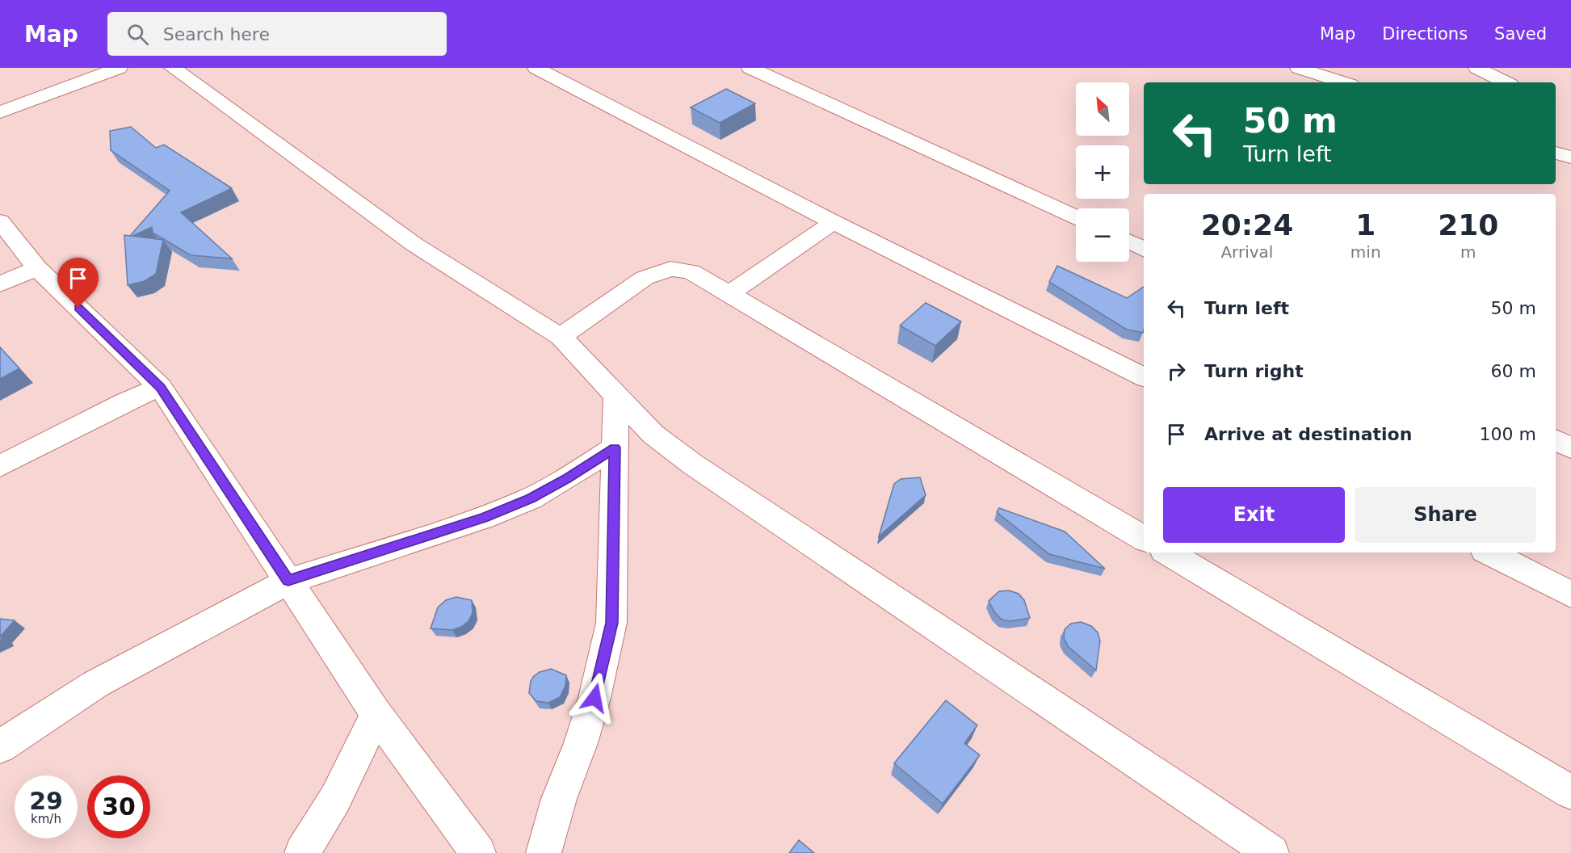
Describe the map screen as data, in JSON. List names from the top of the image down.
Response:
{
  "north": "top left",
  "page": {
    "header": "Map",
    "search": "Search here",
    "nav": ["Map", "Directions", "Saved"],
    "map_buttons": ["+", "−"],
    "turn": ["50 m", "Turn left"],
    "eta": [
      "20:24",
      "Arrival",
      "1",
      "min",
      "210",
      "m"
    ],
    "list": [
      {
        "name": "Turn left",
        "value": "50 m"
      },
      {
        "name": "Turn right",
        "value": "60 m"
      },
      {
        "name": "Arrive at destination",
        "value": "100 m"
      }
    ],
    "buttons": ["Exit", "Share"],
    "speed": "29 km/h",
    "limit": "30"
  }
}
